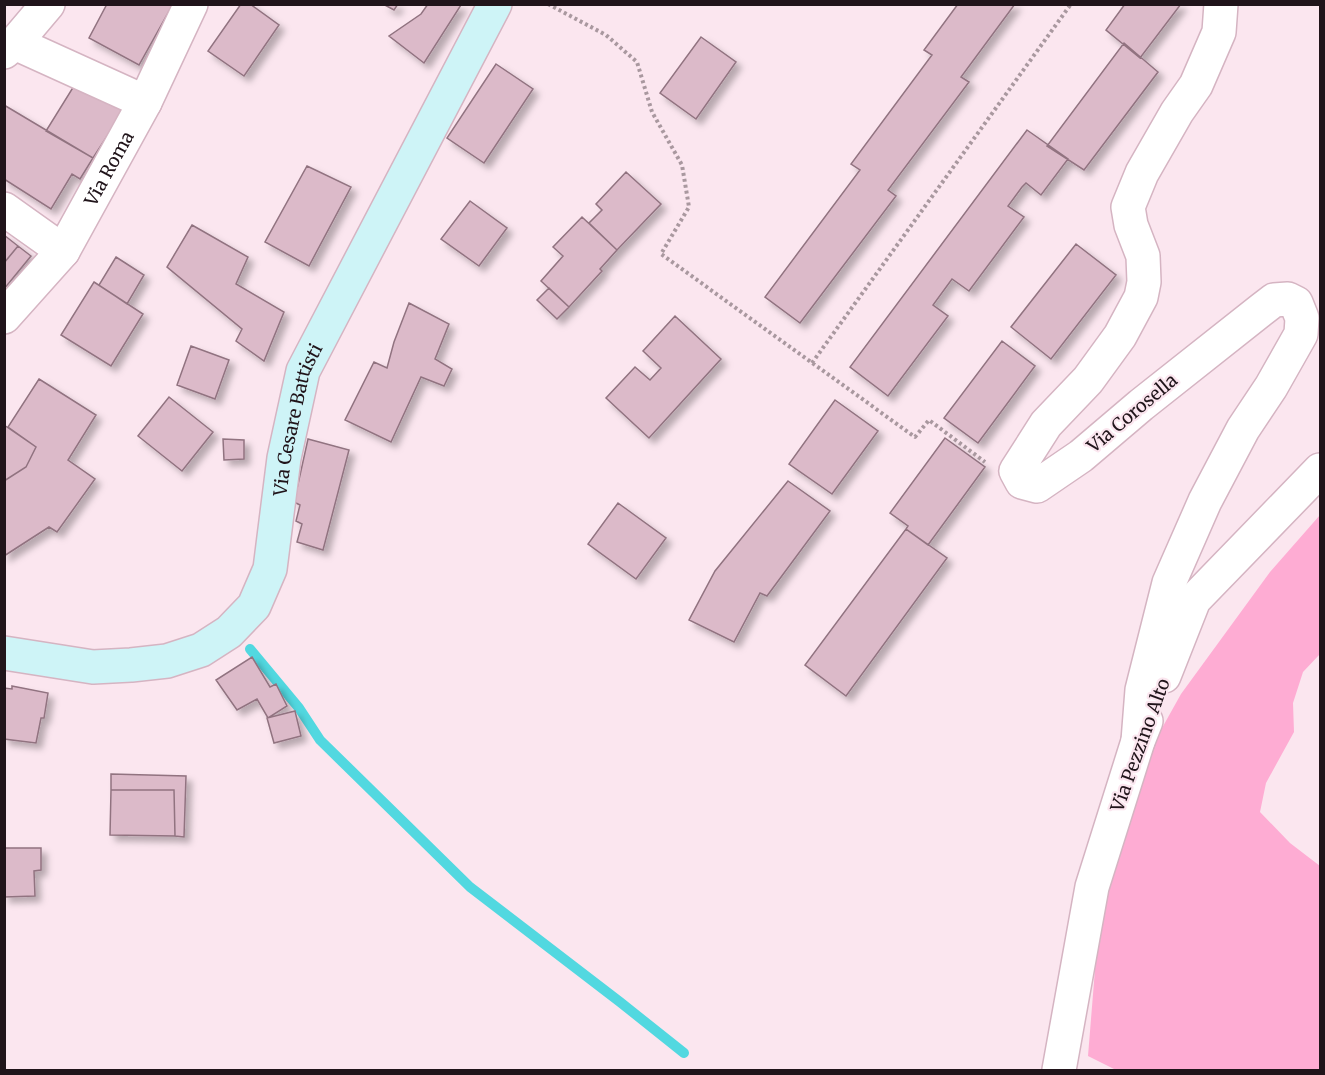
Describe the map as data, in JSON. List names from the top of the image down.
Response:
{
  "streets": {
    "main road": ["Via Cesare Battisti"],
    "street": ["Via Roma", "Via Corosella", "Via Pezzino Alto"]
  },
  "crossings": [
    ["Via Corosella", "Via Pezzino Alto"]
  ]
}
